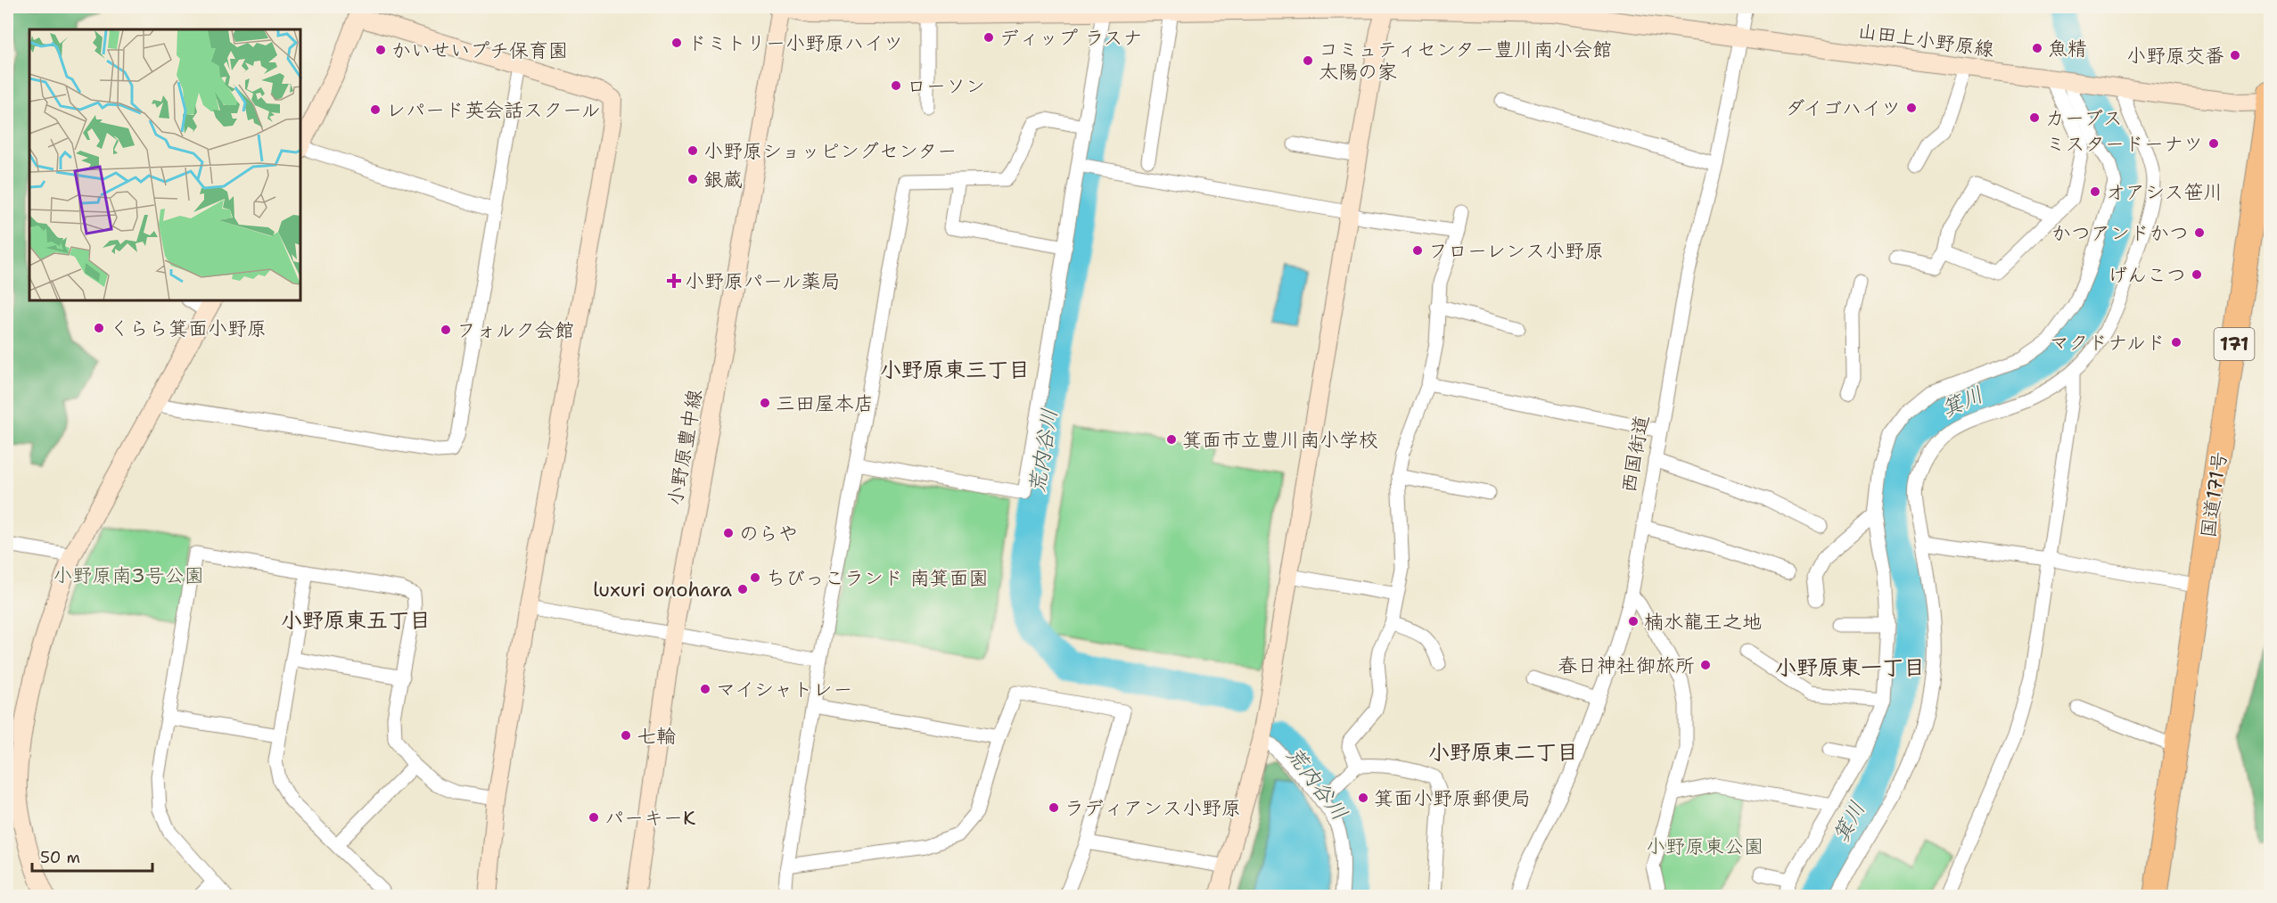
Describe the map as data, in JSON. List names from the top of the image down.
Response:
{
  "streets": {
    "highway": ["171", "国道171号"],
    "street": ["山田上小野原線", "小野原豊中線", "西国街道"]
  },
  "crossings": [
    ["山田上小野原線", "小野原豊中線"],
    ["山田上小野原線", "西国街道"],
    ["山田上小野原線", "国道171号"]
  ],
  "districts": [
    "小野原東三丁目",
    "小野原東五丁目",
    "小野原東一丁目",
    "小野原東二丁目"
  ],
  "water": ["箕川", "荒内谷川"],
  "parks": ["小野原南3号公園", "小野原東公園"],
  "places": {
    "other": [
      "ディップ ラスナ",
      "ドミトリー小野原ハイツ",
      "魚精",
      "かいせいプチ保育園",
      "小野原交番",
      "コミュティセンター豊川南小会館 太陽の家",
      "ローソン",
      "ダイゴハイツ",
      "レパード英会話スクール",
      "カーブス",
      "ミスタードーナツ",
      "小野原ショッピングセンター",
      "銀蔵",
      "オアシス笹川",
      "かつアンドかつ",
      "フローレンス小野原",
      "げんこつ",
      "くらら箕面小野原",
      "フォルク会館",
      "マクドナルド",
      "三田屋本店",
      "箕面市立豊川南小学校",
      "のらや",
      "ちびっこランド 南箕面園",
      "luxuri onohara",
      "楠水龍王之地",
      "春日神社御旅所",
      "マイシャトレー",
      "七輪",
      "箕面小野原郵便局",
      "ラディアンス小野原",
      "パーキーK"
    ],
    "health": ["小野原パール薬局"]
  },
  "scale_bar": "50 m"
}
